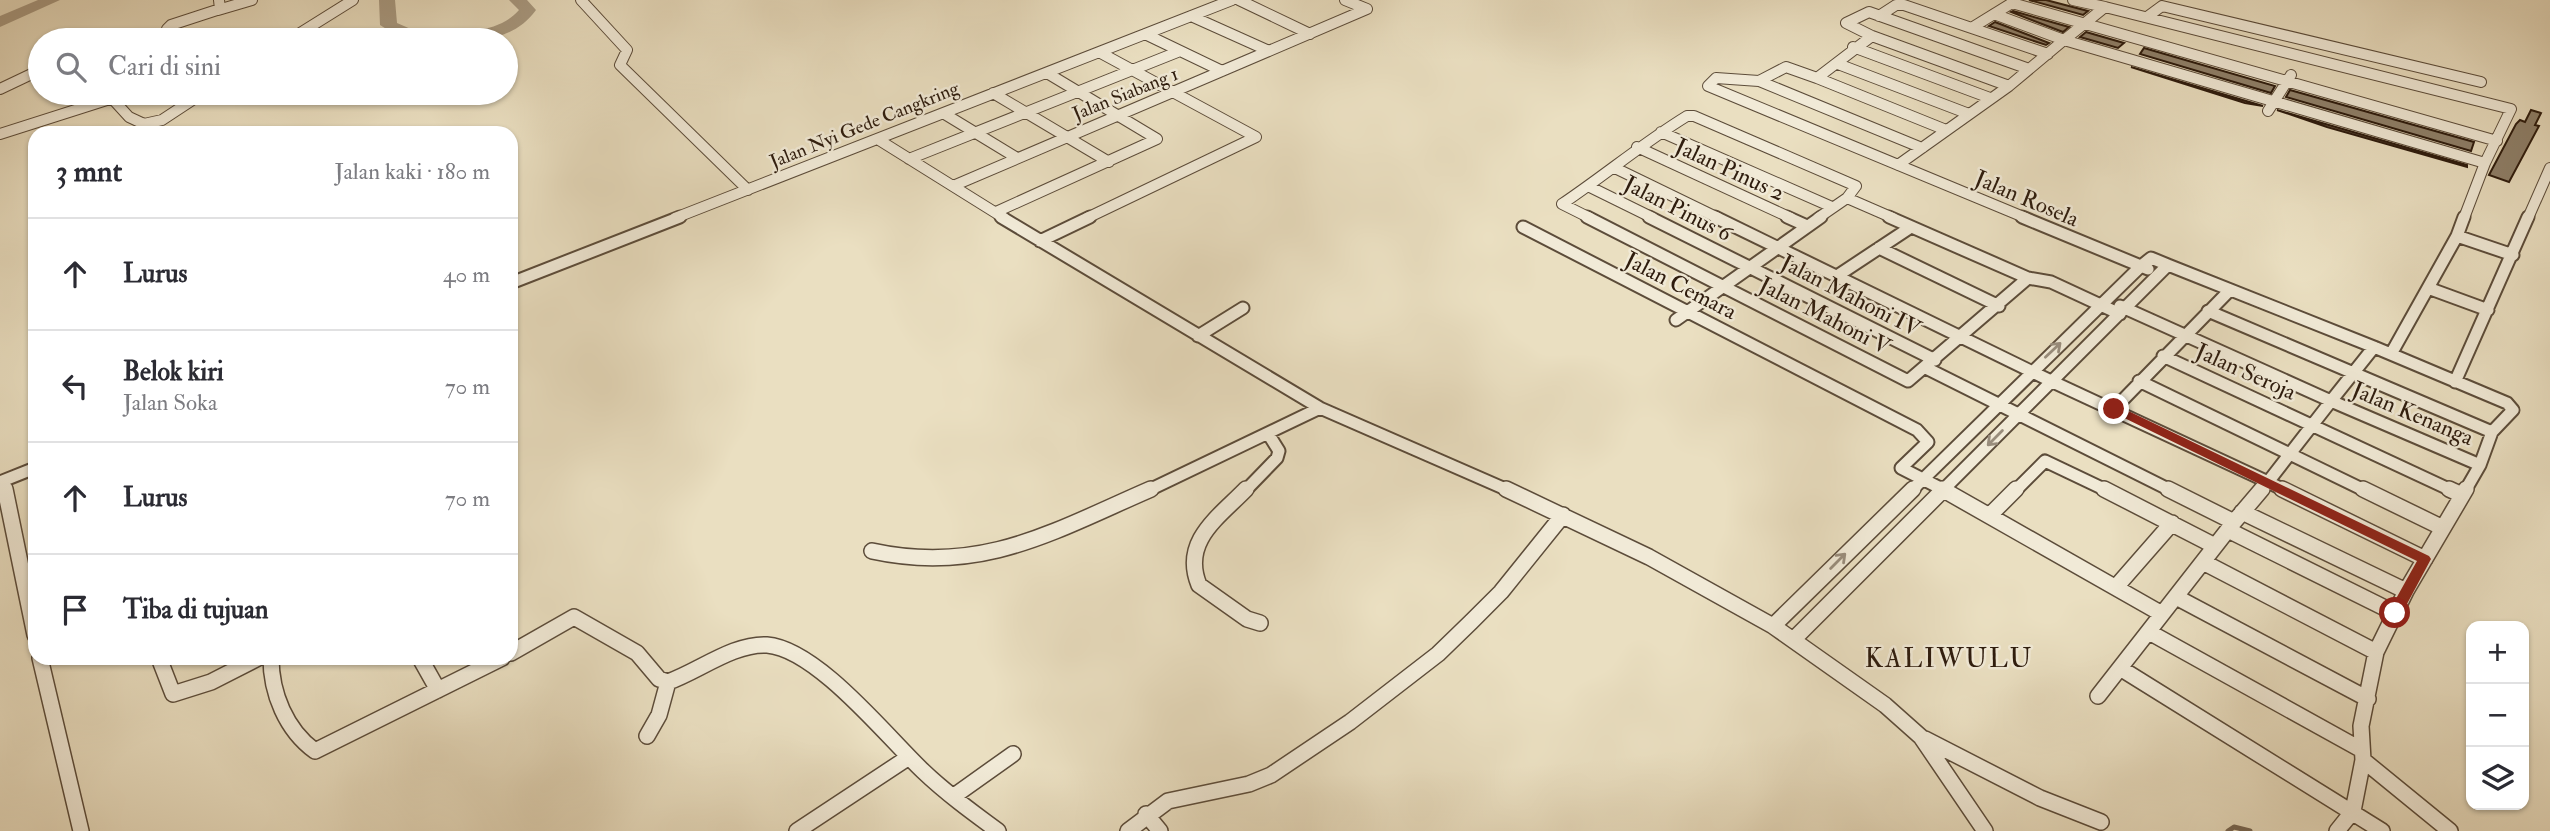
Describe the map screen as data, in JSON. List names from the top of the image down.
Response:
{
  "streets": {
    "street": [
      "Jalan Siabang 1",
      "Jalan Nyi Gede Cangkring",
      "Jalan Pinus 2",
      "Jalan Rosela",
      "Jalan Pinus 6",
      "Jalan Cemara",
      "Jalan Mahoni IV",
      "Jalan Mahoni V",
      "Jalan Seroja",
      "Jalan Kenanga"
    ]
  },
  "crossings": [
    ["Jalan Pinus 6", "Jalan Mahoni IV"],
    ["Jalan Pinus 6", "Jalan Mahoni V"],
    ["Jalan Mahoni IV", "Jalan Mahoni V"]
  ],
  "districts": ["KALIWULU"],
  "page": {
    "search": "Cari di sini",
    "heading": ["3 mnt", "Jalan kaki · 180 m"],
    "list": [
      ["Lurus", "40 m"],
      ["Belok kiri", "Jalan Soka", "70 m"],
      ["Lurus", "70 m"],
      "Tiba di tujuan"
    ],
    "map_buttons": ["+", "−"]
  }
}
